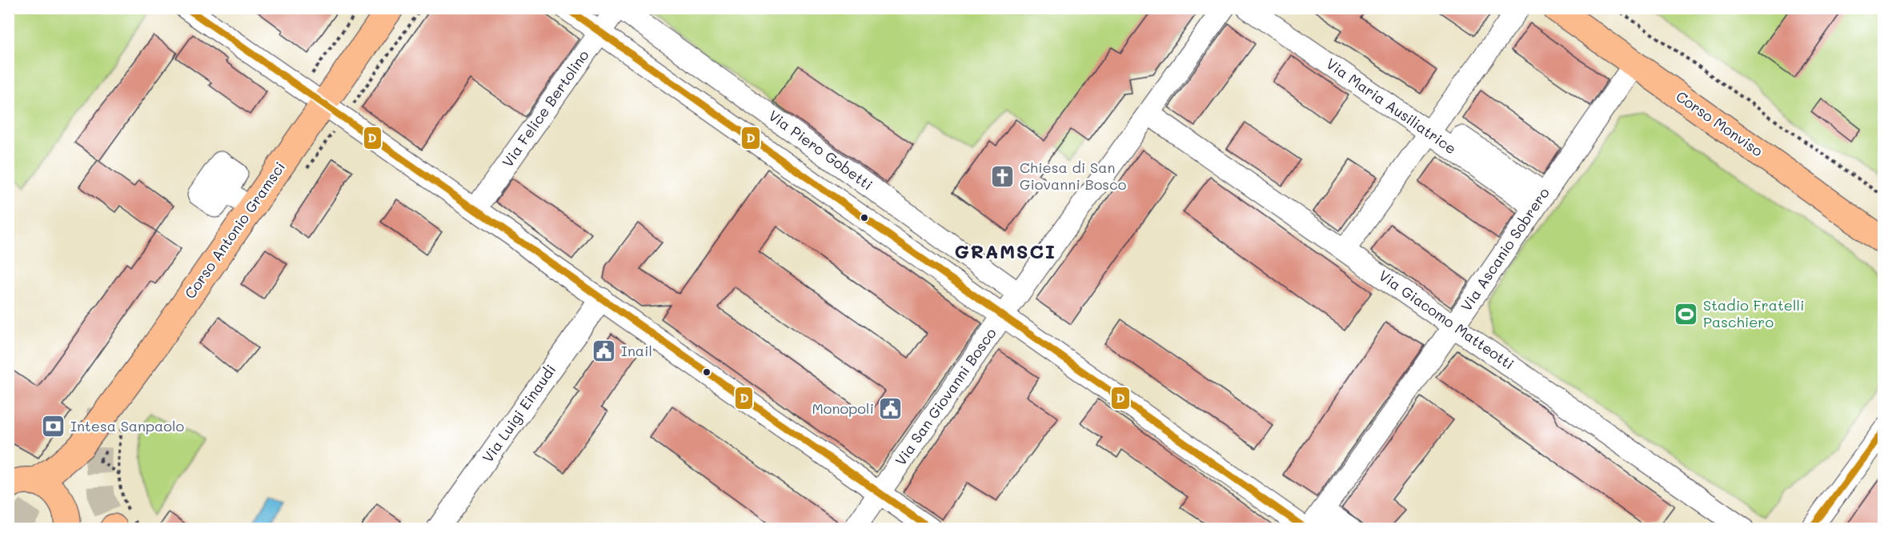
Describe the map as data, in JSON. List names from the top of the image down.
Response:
{
  "streets": {
    "main road": ["Corso Monviso", "Corso Antonio Gramsci"],
    "street": [
      "Via Maria Ausiliatrice",
      "Via Felice Bertolino",
      "Via Piero Gobetti",
      "Via Ascanio Sobrero",
      "Via Giacomo Matteotti",
      "Via San Giovanni Bosco",
      "Via Luigi Einaudi"
    ]
  },
  "crossings": [
    ["Via Maria Ausiliatrice", "Via Ascanio Sobrero"],
    ["Corso Monviso", "Via Ascanio Sobrero"],
    ["Via Piero Gobetti", "Via San Giovanni Bosco"],
    ["Via Ascanio Sobrero", "Via Giacomo Matteotti"],
    ["Via Giacomo Matteotti", "Via San Giovanni Bosco"]
  ],
  "districts": ["GRAMSCI"],
  "places": {
    "church": ["Chiesa di San Giovanni Bosco"],
    "sports": ["Stadio Fratelli Paschiero"],
    "public building": ["Inail", "Monopoli"],
    "bank": ["Intesa Sanpaolo"]
  },
  "lines": ["transit line D"]
}
